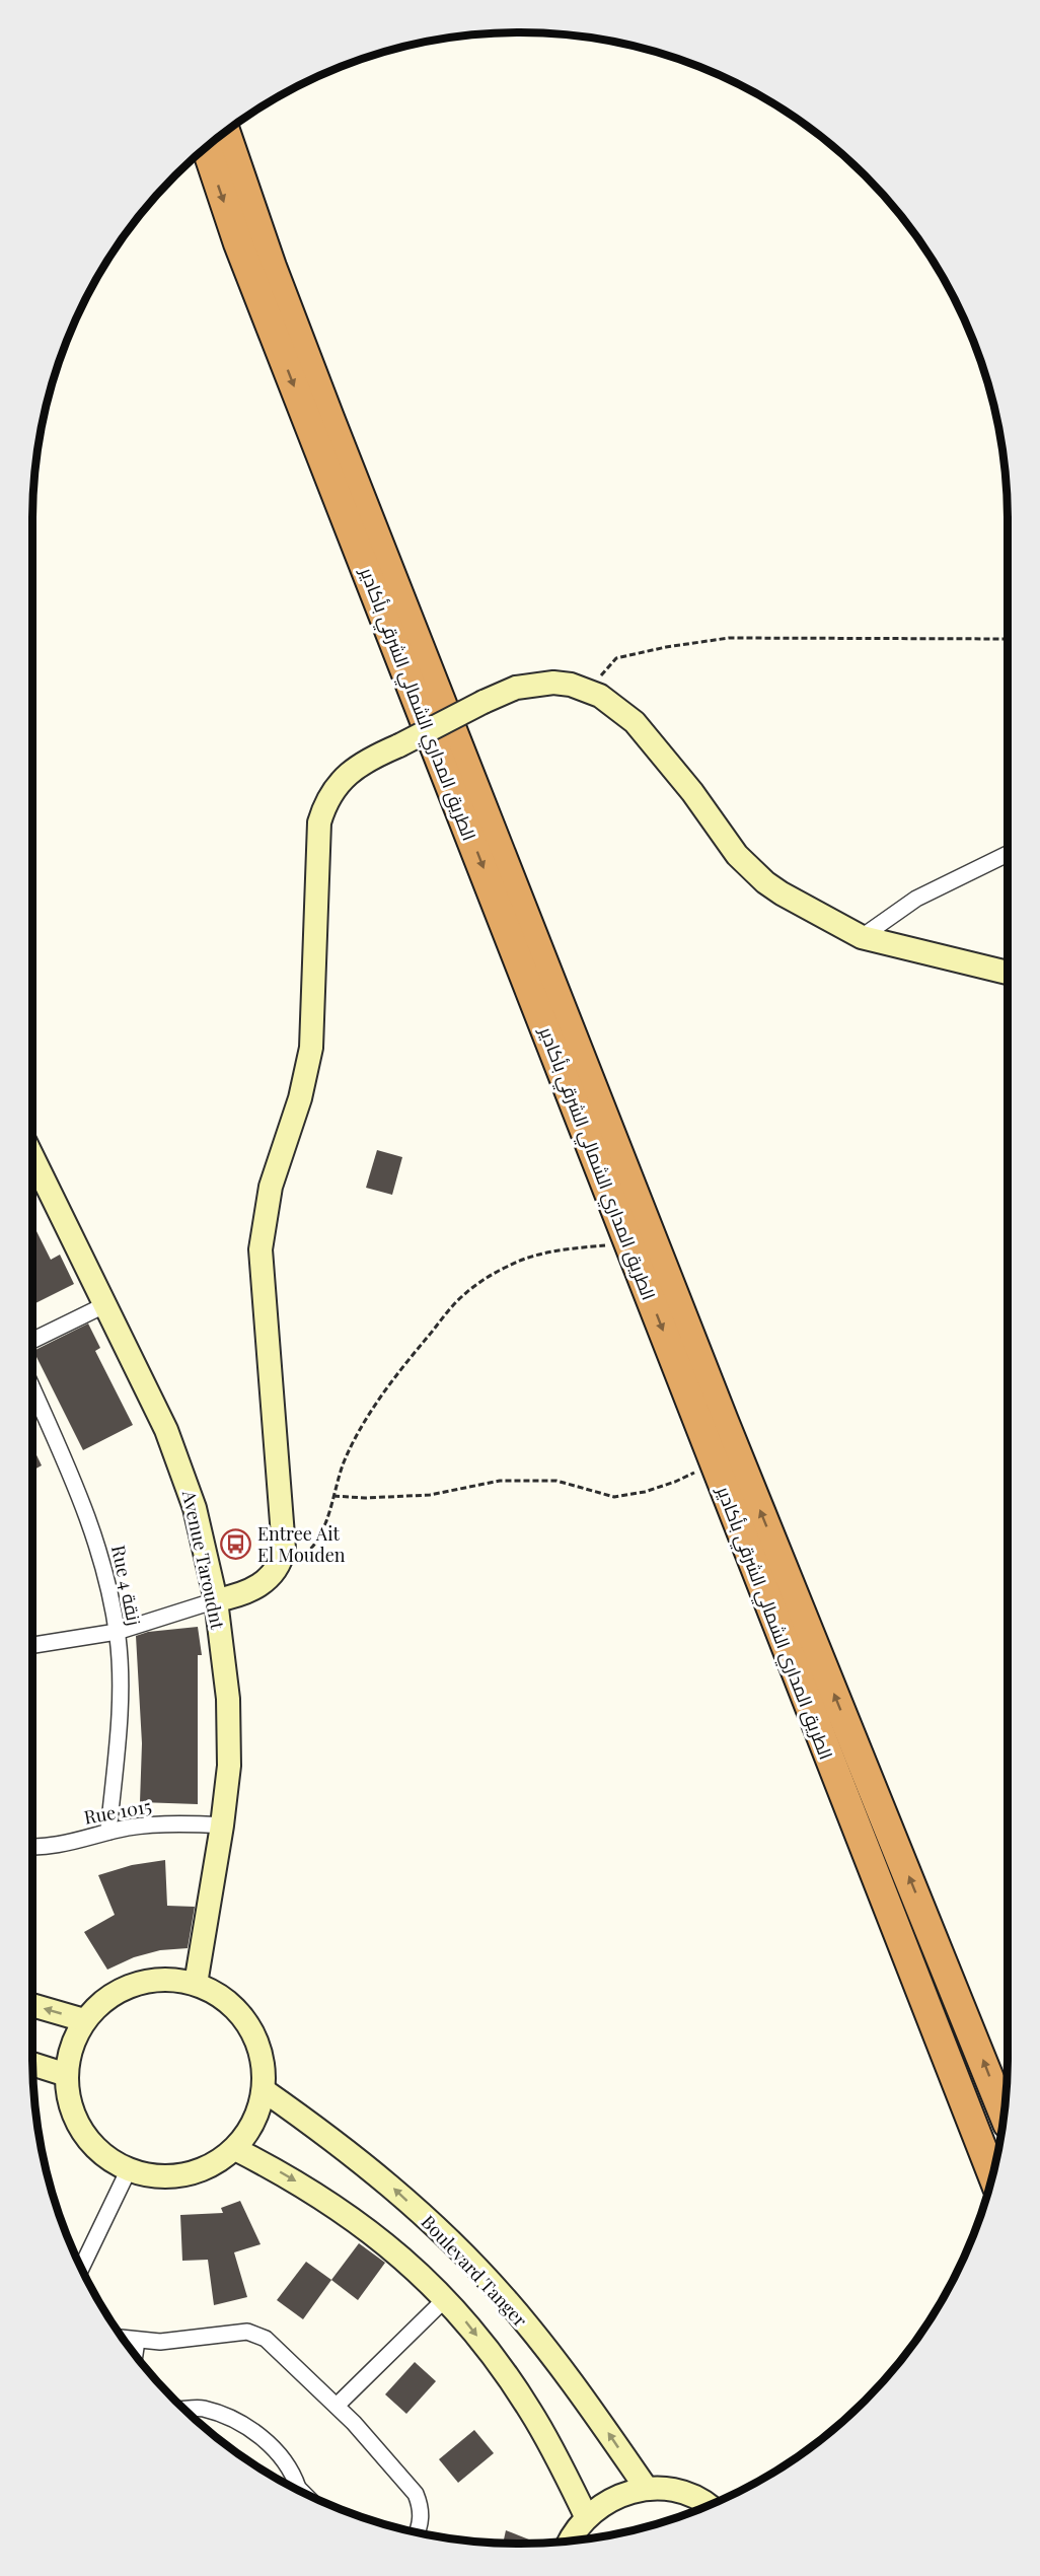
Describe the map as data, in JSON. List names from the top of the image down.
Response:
{
  "streets": {
    "highway": ["الطريق المداري الشمالي الشرقي بأكادير"],
    "street": [
      "Avenue Taroudnt",
      "Rue 4 زنقة",
      "Rue 1015",
      "Boulevard Tanger"
    ]
  },
  "crossings": [
    ["Avenue Taroudnt", "Rue 1015"],
    ["Avenue Taroudnt", "Boulevard Tanger"],
    ["Rue 4 زنقة", "Rue 1015"]
  ],
  "places": {
    "bus stop": ["Entree Ait El Mouden"]
  }
}
